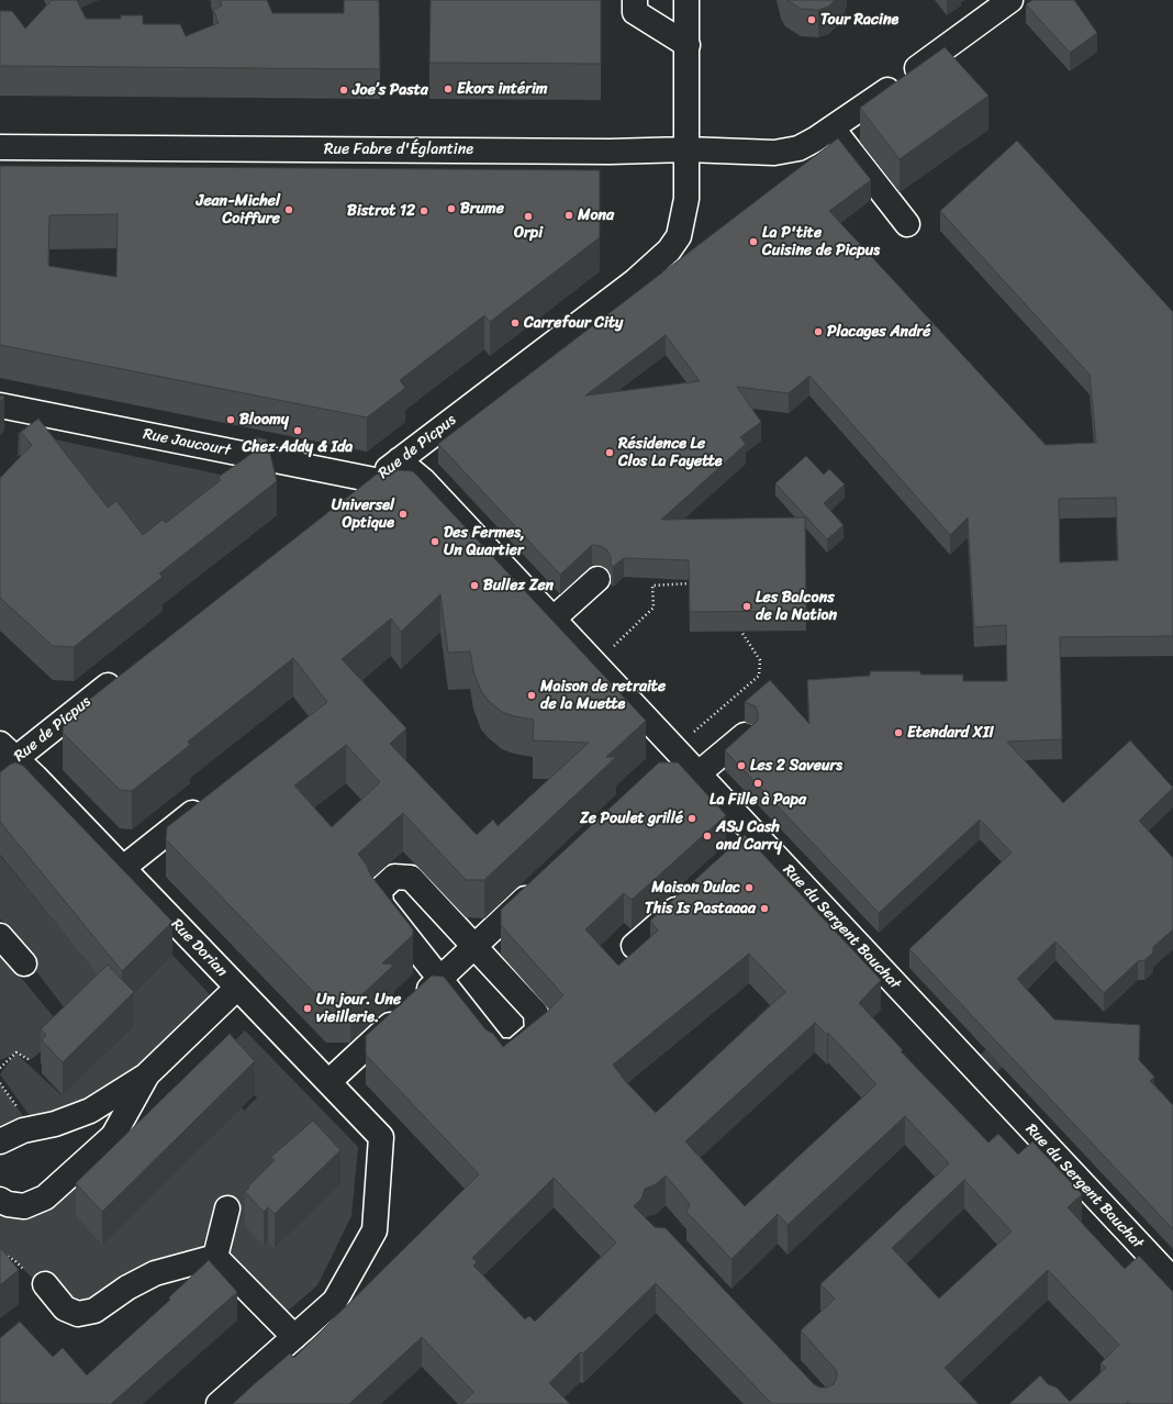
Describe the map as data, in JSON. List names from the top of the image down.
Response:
{
  "streets": {
    "street": [
      "Rue Fabre d'Églantine",
      "Rue Jaucourt",
      "Rue de Picpus",
      "Rue du Sergent Bauchat",
      "Rue Dorian"
    ]
  },
  "crossings": [
    ["Rue Fabre d'Églantine", "Rue de Picpus"],
    ["Rue Jaucourt", "Rue de Picpus"],
    ["Rue de Picpus", "Rue du Sergent Bauchat"],
    ["Rue de Picpus", "Rue Dorian"]
  ],
  "places": [
    "Tour Racine",
    "Ekors intérim",
    "Joe’s Pasta",
    "Brume",
    "Jean-Michel Coiffure",
    "Bistrot 12",
    "Mona",
    "Orpi",
    "La P'tite Cuisine de Picpus",
    "Carrefour City",
    "Placages André",
    "Bloomy",
    "Chez Addy & Ida",
    "Résidence Le Clos La Fayette",
    "Universel Optique",
    "Des Fermes, Un Quartier",
    "Bullez Zen",
    "Les Balcons de la Nation",
    "Maison de retraite de la Muette",
    "Etendard XII",
    "Les 2 Saveurs",
    "La Fille à Papa",
    "Ze Poulet grillé",
    "ASJ Cash and Carry",
    "Maison Dulac",
    "This Is Pastaaaa",
    "Un jour. Une vieillerie."
  ]
}
